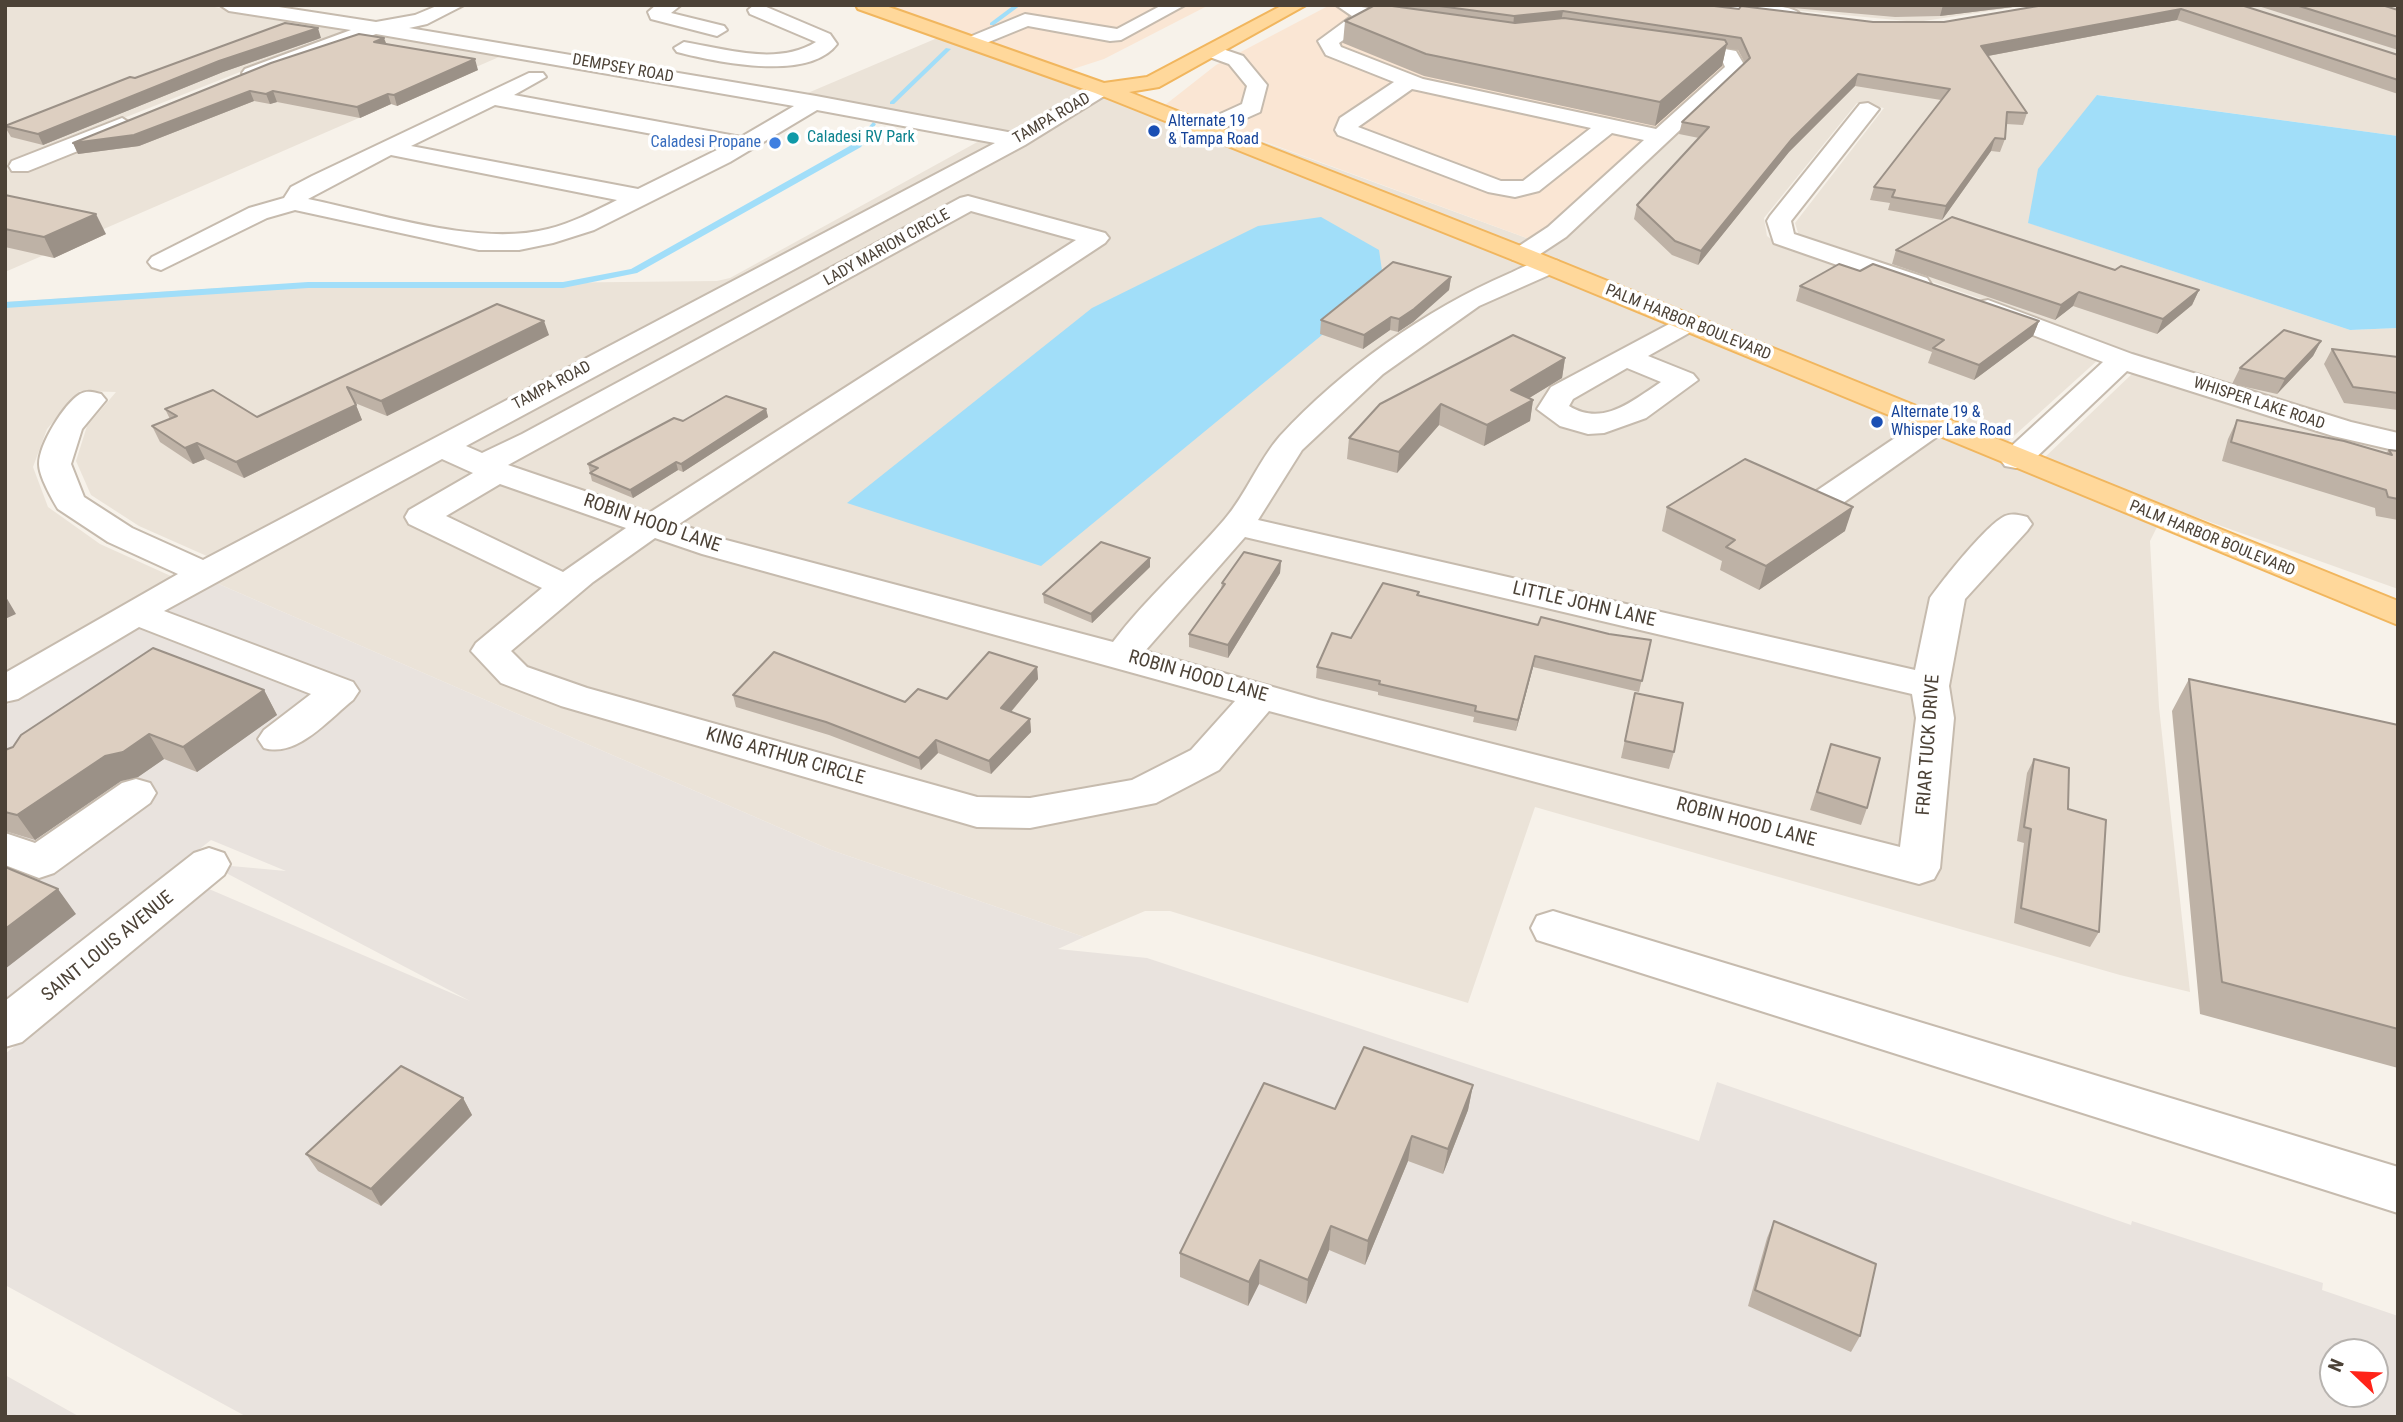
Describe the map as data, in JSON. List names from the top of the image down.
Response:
{
  "streets": {
    "main road": ["TAMPA ROAD", "PALM HARBOR BOULEVARD"],
    "street": [
      "DEMPSEY ROAD",
      "LADY MARION CIRCLE",
      "WHISPER LAKE ROAD",
      "ROBIN HOOD LANE",
      "LITTLE JOHN LANE",
      "FRIAR TUCK DRIVE",
      "KING ARTHUR CIRCLE",
      "SAINT LOUIS AVENUE"
    ]
  },
  "crossings": [
    ["DEMPSEY ROAD", "TAMPA ROAD"],
    ["TAMPA ROAD", "PALM HARBOR BOULEVARD"],
    ["TAMPA ROAD", "ROBIN HOOD LANE"],
    ["LADY MARION CIRCLE", "ROBIN HOOD LANE"],
    ["LADY MARION CIRCLE", "KING ARTHUR CIRCLE"],
    ["ROBIN HOOD LANE", "FRIAR TUCK DRIVE"],
    ["ROBIN HOOD LANE", "KING ARTHUR CIRCLE"],
    ["LITTLE JOHN LANE", "FRIAR TUCK DRIVE"]
  ],
  "places": [
    "Alternate 19 & Tampa Road",
    "Caladesi RV Park",
    "Caladesi Propane",
    "Alternate 19 & Whisper Lake Road"
  ],
  "north": "top left"
}
